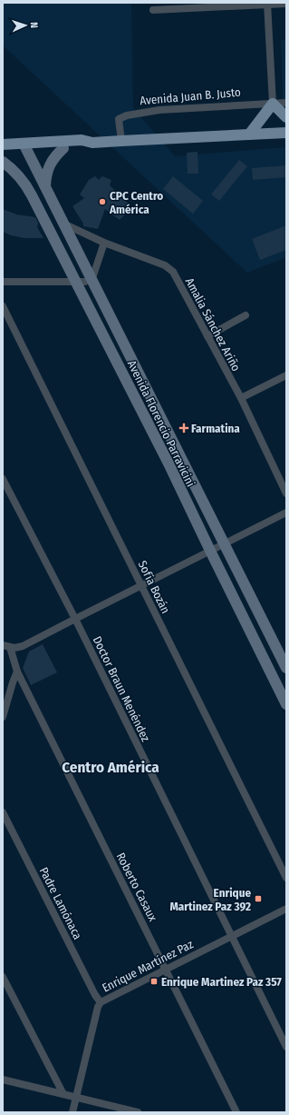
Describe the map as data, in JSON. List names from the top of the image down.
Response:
{
  "streets": {
    "main road": ["Avenida Florencio Parravicini"],
    "street": [
      "Avenida Juan B. Justo",
      "Amalia Sánchez Ariño",
      "Sofía Bozán",
      "Doctor Braun Menéndez",
      "Roberto Casaux",
      "Padre Lamónaca",
      "Enrique Martínez Paz"
    ]
  },
  "crossings": [
    ["Amalia Sánchez Ariño", "Avenida Florencio Parravicini"],
    ["Doctor Braun Menéndez", "Enrique Martínez Paz"],
    ["Roberto Casaux", "Enrique Martínez Paz"],
    ["Padre Lamónaca", "Enrique Martínez Paz"]
  ],
  "districts": ["Centro América"],
  "places": {
    "other": ["CPC Centro América"],
    "health": ["Farmatina"],
    "transit": ["Enrique Martinez Paz 392", "Enrique Martinez Paz 357"]
  },
  "north": "right"
}
